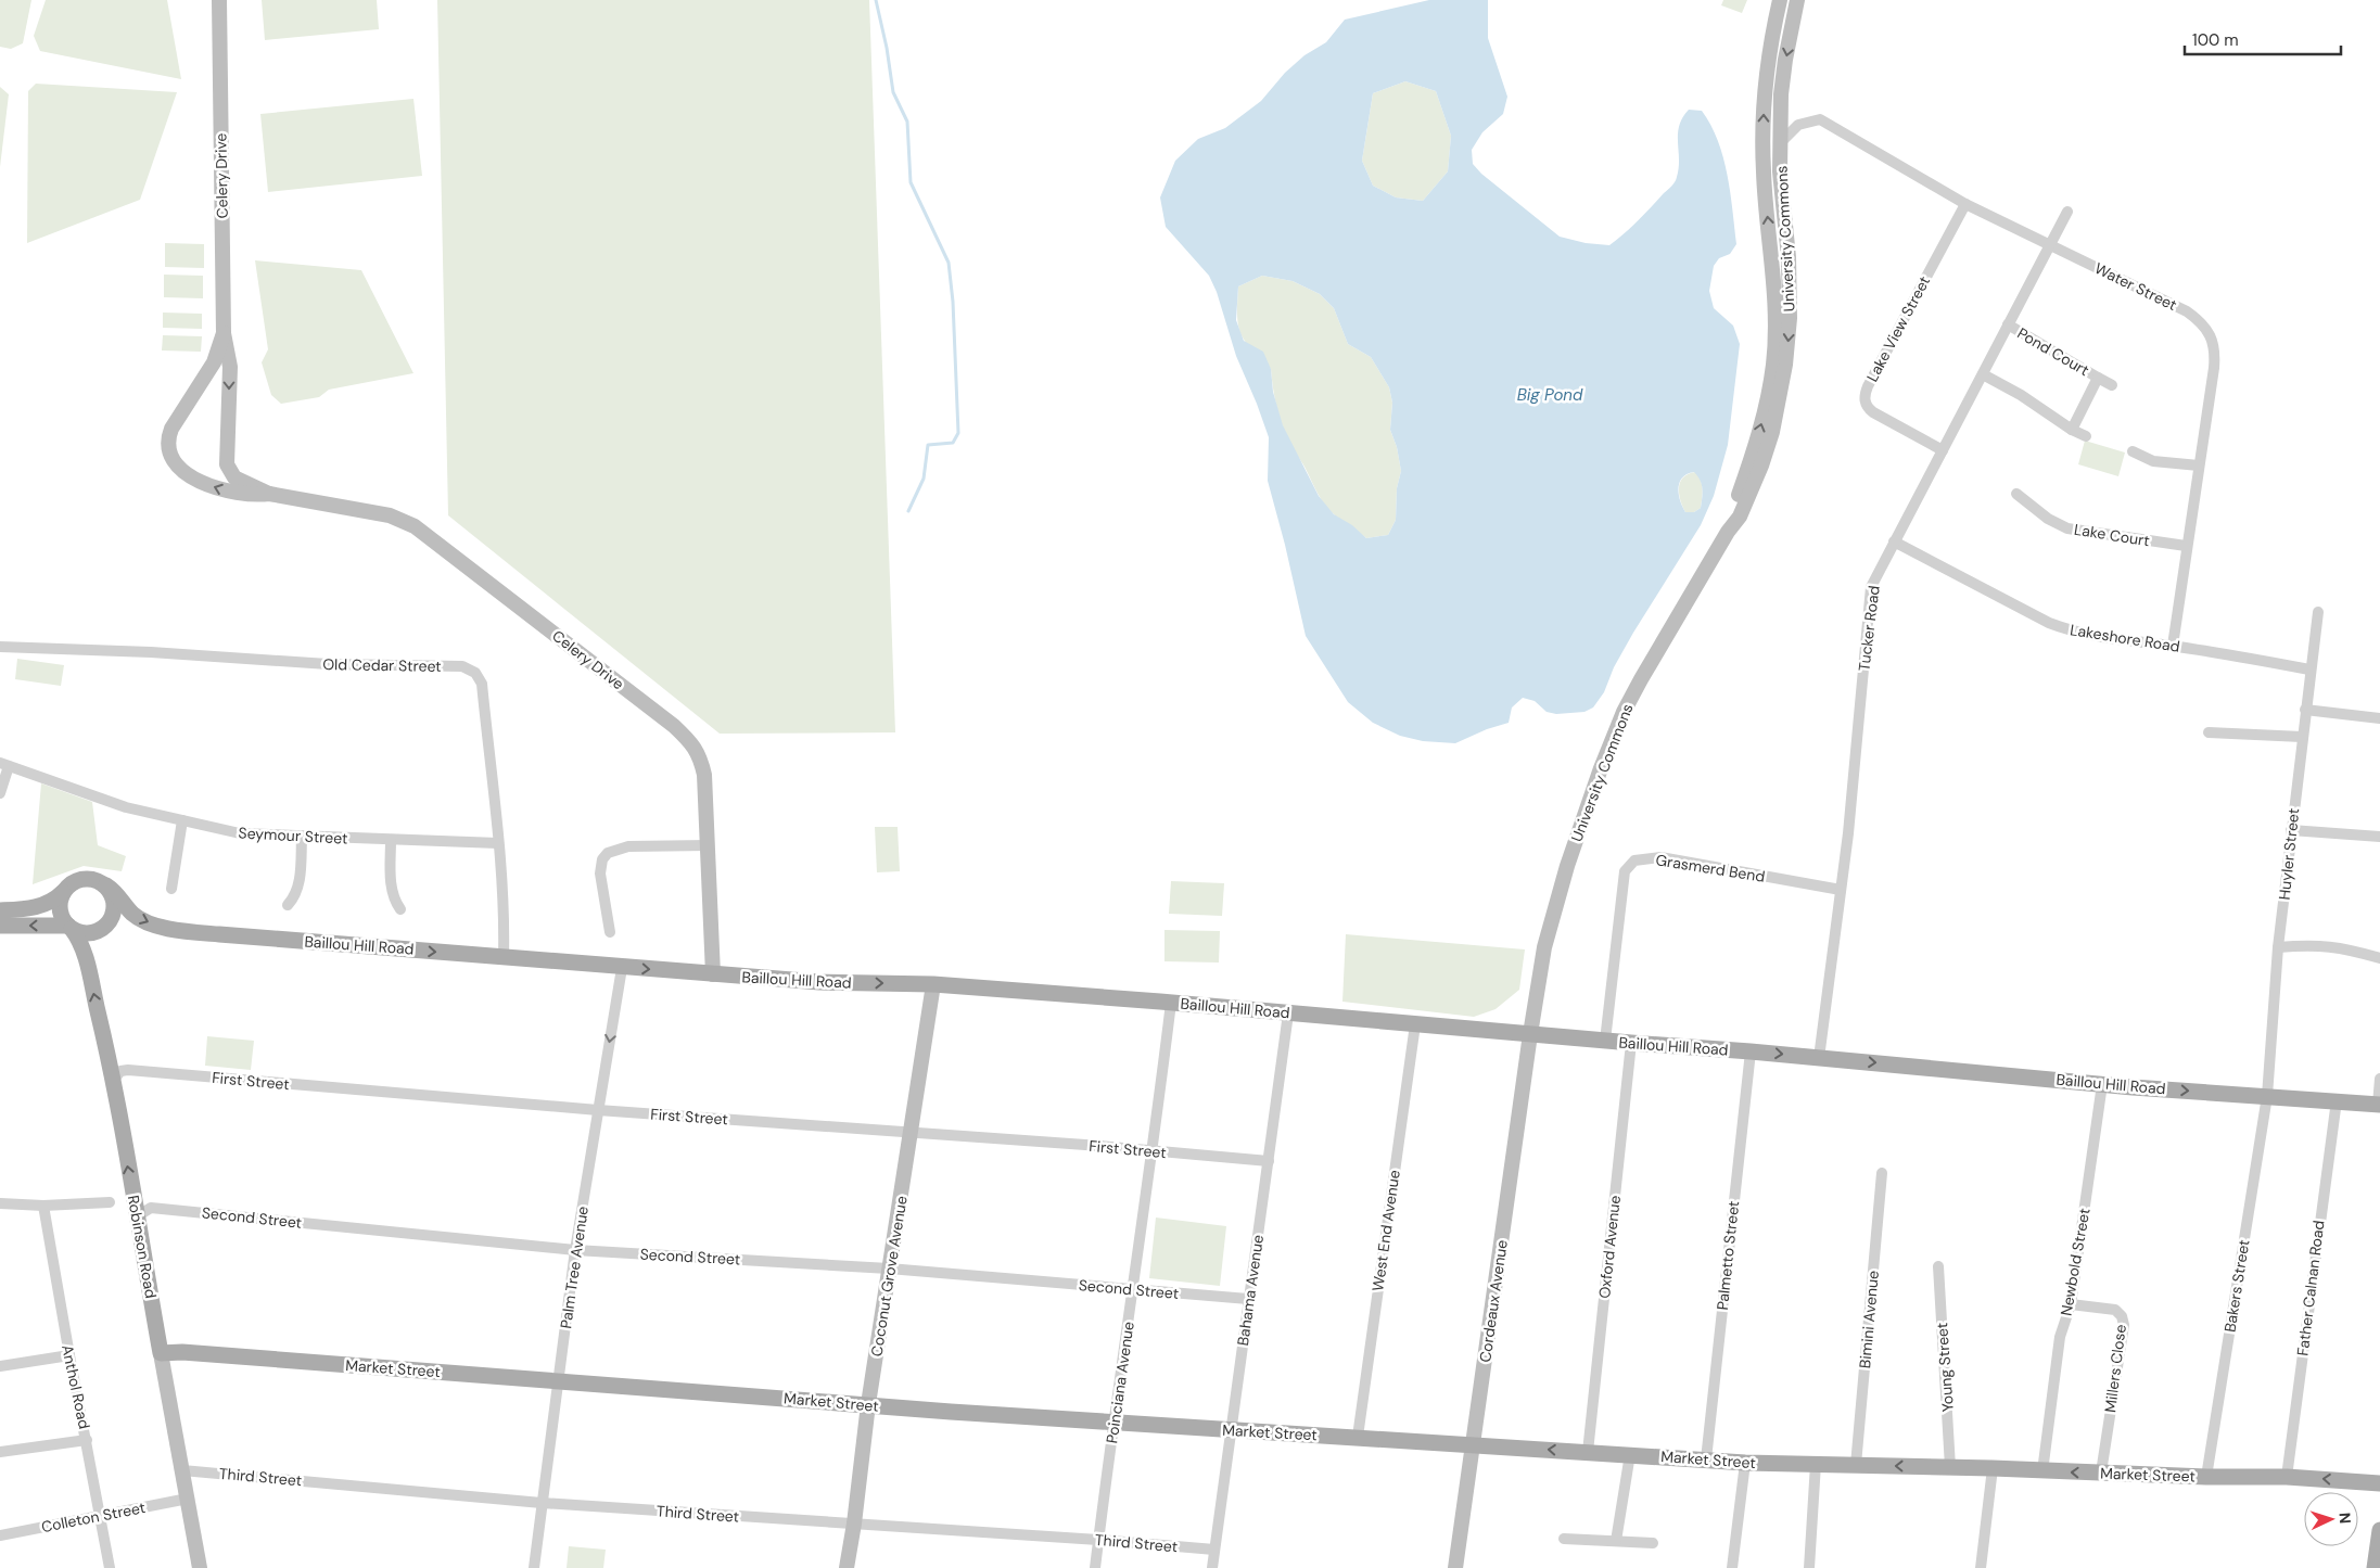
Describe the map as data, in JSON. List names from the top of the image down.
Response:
{
  "streets": {
    "main road": ["Baillou Hill Road", "Robinson Road", "Market Street"],
    "street": [
      "Celery Drive",
      "University Commons",
      "Water Street",
      "Lake View Street",
      "Pond Court",
      "Lake Court",
      "Tucker Road",
      "Lakeshore Road",
      "Old Cedar Street",
      "Seymour Street",
      "Huyler Street",
      "Grasmerd Bend",
      "First Street",
      "Second Street",
      "West End Avenue",
      "Oxford Avenue",
      "Palmetto Street",
      "Newbold Street",
      "Palm Tree Avenue",
      "Coconut Grove Avenue",
      "Bakers Street",
      "Father Calnan Road",
      "Bahama Avenue",
      "Cordeaux Avenue",
      "Bimini Avenue",
      "Young Street",
      "Millers Close",
      "Poinciana Avenue",
      "Anthol Road",
      "Third Street",
      "Colleton Street"
    ]
  },
  "crossings": [
    ["Celery Drive", "Baillou Hill Road"],
    ["University Commons", "Water Street"],
    ["University Commons", "Baillou Hill Road"],
    ["University Commons", "Cordeaux Avenue"],
    ["Water Street", "Lake View Street"],
    ["Water Street", "Lake Court"],
    ["Water Street", "Tucker Road"],
    ["Water Street", "Lakeshore Road"],
    ["Lake View Street", "Tucker Road"],
    ["Pond Court", "Tucker Road"],
    ["Tucker Road", "Lakeshore Road"],
    ["Tucker Road", "Grasmerd Bend"],
    ["Tucker Road", "Baillou Hill Road"],
    ["Lakeshore Road", "Huyler Street"],
    ["Old Cedar Street", "Seymour Street"],
    ["Old Cedar Street", "Baillou Hill Road"],
    ["Huyler Street", "Baillou Hill Road"],
    ["Huyler Street", "Bakers Street"],
    ["Grasmerd Bend", "Baillou Hill Road"],
    ["Baillou Hill Road", "West End Avenue"],
    ["Baillou Hill Road", "Robinson Road"],
    ["Baillou Hill Road", "Oxford Avenue"],
    ["Baillou Hill Road", "Palmetto Street"],
    ["Baillou Hill Road", "Newbold Street"],
    ["Baillou Hill Road", "Palm Tree Avenue"],
    ["Baillou Hill Road", "Coconut Grove Avenue"],
    ["Baillou Hill Road", "Bakers Street"],
    ["Baillou Hill Road", "Father Calnan Road"],
    ["Baillou Hill Road", "Bahama Avenue"],
    ["Baillou Hill Road", "Cordeaux Avenue"],
    ["Baillou Hill Road", "Poinciana Avenue"],
    ["First Street", "Robinson Road"],
    ["First Street", "Palm Tree Avenue"],
    ["First Street", "Coconut Grove Avenue"],
    ["First Street", "Bahama Avenue"],
    ["First Street", "Poinciana Avenue"],
    ["Second Street", "Robinson Road"],
    ["Second Street", "Palm Tree Avenue"],
    ["Second Street", "Coconut Grove Avenue"],
    ["Second Street", "Bahama Avenue"],
    ["Second Street", "Poinciana Avenue"],
    ["West End Avenue", "Market Street"],
    ["Robinson Road", "Market Street"],
    ["Robinson Road", "Third Street"],
    ["Robinson Road", "Colleton Street"],
    ["Oxford Avenue", "Market Street"],
    ["Palmetto Street", "Market Street"],
    ["Newbold Street", "Market Street"],
    ["Newbold Street", "Millers Close"],
    ["Palm Tree Avenue", "Market Street"],
    ["Palm Tree Avenue", "Third Street"],
    ["Coconut Grove Avenue", "Market Street"],
    ["Coconut Grove Avenue", "Third Street"],
    ["Bakers Street", "Market Street"],
    ["Father Calnan Road", "Market Street"],
    ["Bahama Avenue", "Market Street"],
    ["Bahama Avenue", "Third Street"],
    ["Cordeaux Avenue", "Market Street"],
    ["Bimini Avenue", "Market Street"],
    ["Young Street", "Market Street"],
    ["Market Street", "Millers Close"],
    ["Market Street", "Poinciana Avenue"],
    ["Poinciana Avenue", "Third Street"],
    ["Anthol Road", "Colleton Street"]
  ],
  "one_way": ["Baillou Hill Road", "Robinson Road"],
  "water": ["Big Pond"],
  "scale_bar": "100 m",
  "north": "right"
}
